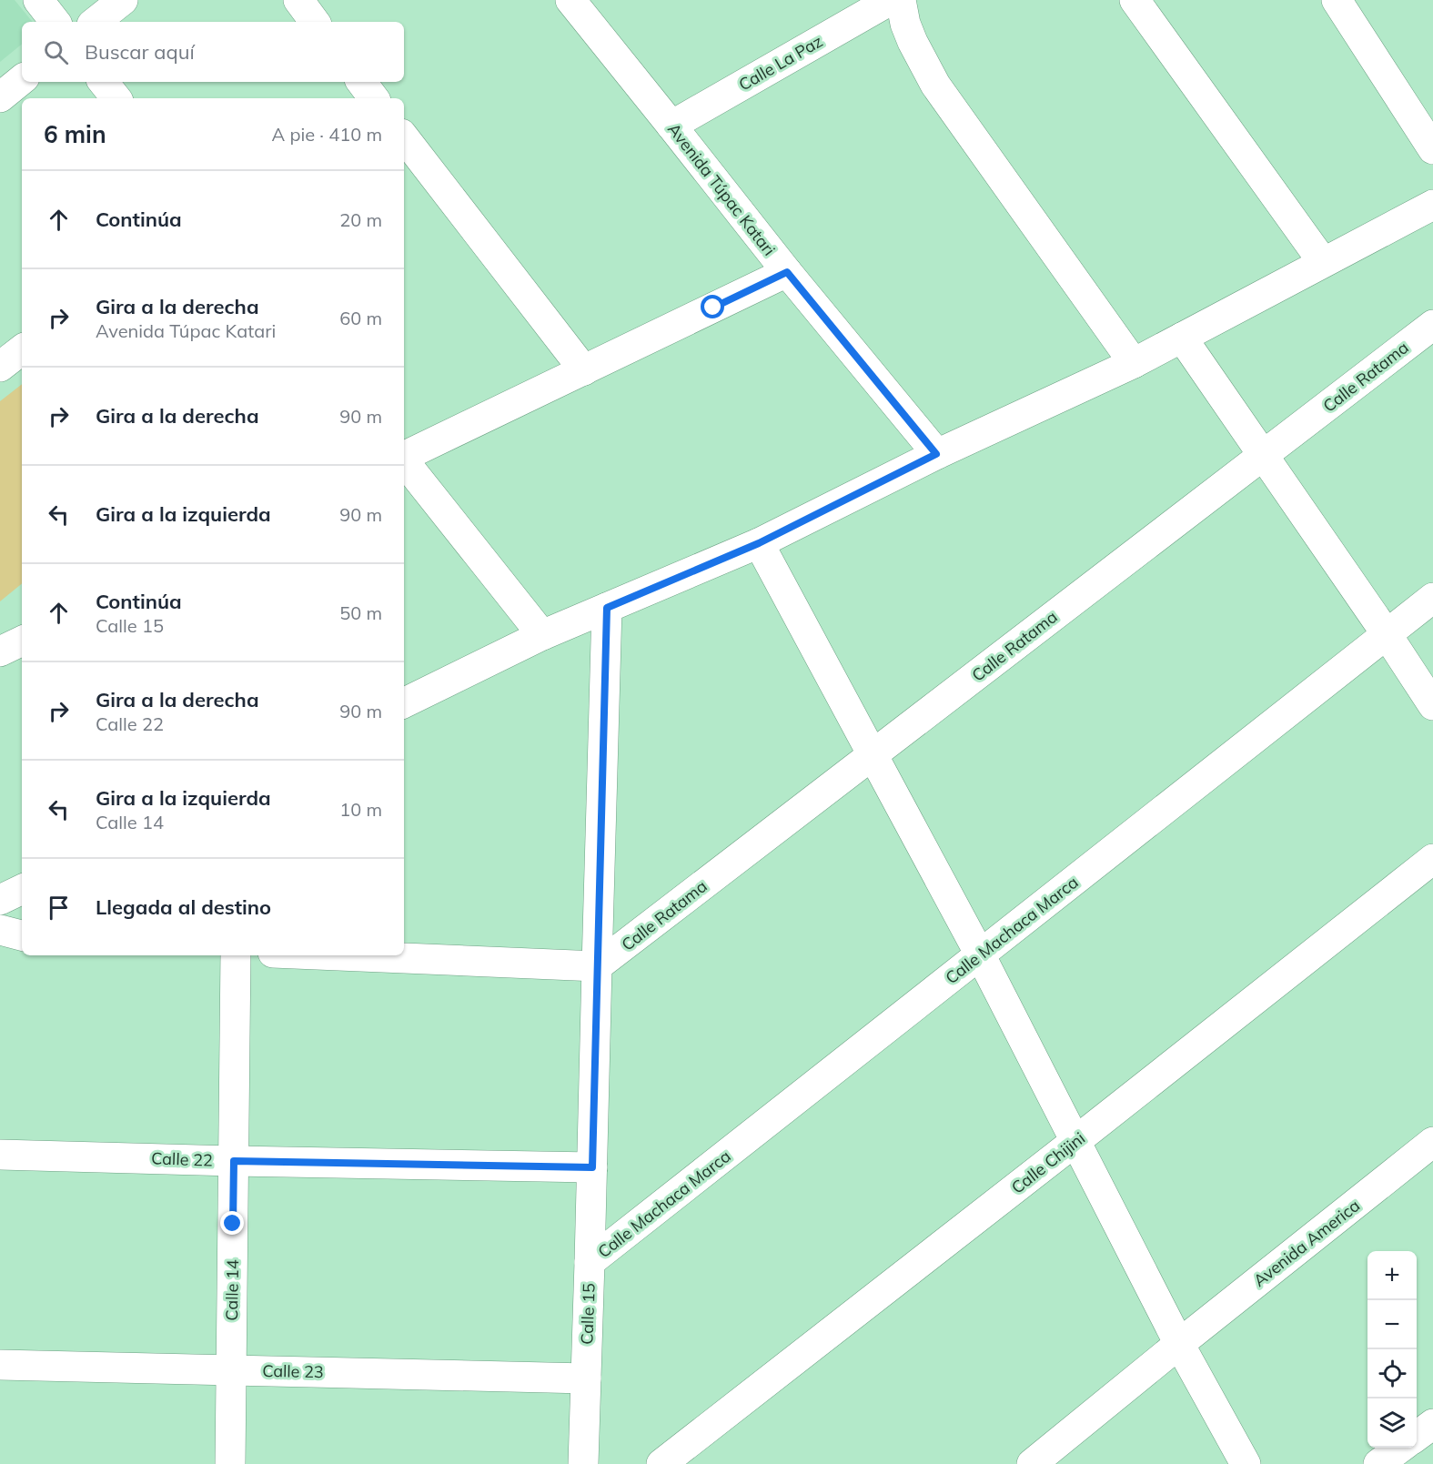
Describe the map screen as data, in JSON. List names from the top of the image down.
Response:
{
  "streets": {
    "street": [
      "Calle La Paz",
      "Avenida Túpac Katari",
      "Calle Ratama",
      "Calle Machaca Marca",
      "Calle 22",
      "Calle Chijini",
      "Avenida America",
      "Calle 14",
      "Calle 15",
      "Calle 23"
    ]
  },
  "crossings": [
    ["Calle La Paz", "Avenida Túpac Katari"],
    ["Calle Ratama", "Calle 15"],
    ["Calle Machaca Marca", "Calle 15"],
    ["Calle 22", "Calle 14"],
    ["Calle 22", "Calle 15"],
    ["Calle 14", "Calle 23"],
    ["Calle 15", "Calle 23"]
  ],
  "page": {
    "search": "Buscar aquí",
    "heading": ["6 min", "A pie · 410 m"],
    "list": [
      ["Continúa", "20 m"],
      ["Gira a la derecha", "Avenida Túpac Katari", "60 m"],
      ["Gira a la derecha", "90 m"],
      ["Gira a la izquierda", "90 m"],
      ["Continúa", "Calle 15", "50 m"],
      ["Gira a la derecha", "Calle 22", "90 m"],
      ["Gira a la izquierda", "Calle 14", "10 m"],
      "Llegada al destino"
    ],
    "map_buttons": ["+", "−"]
  }
}
